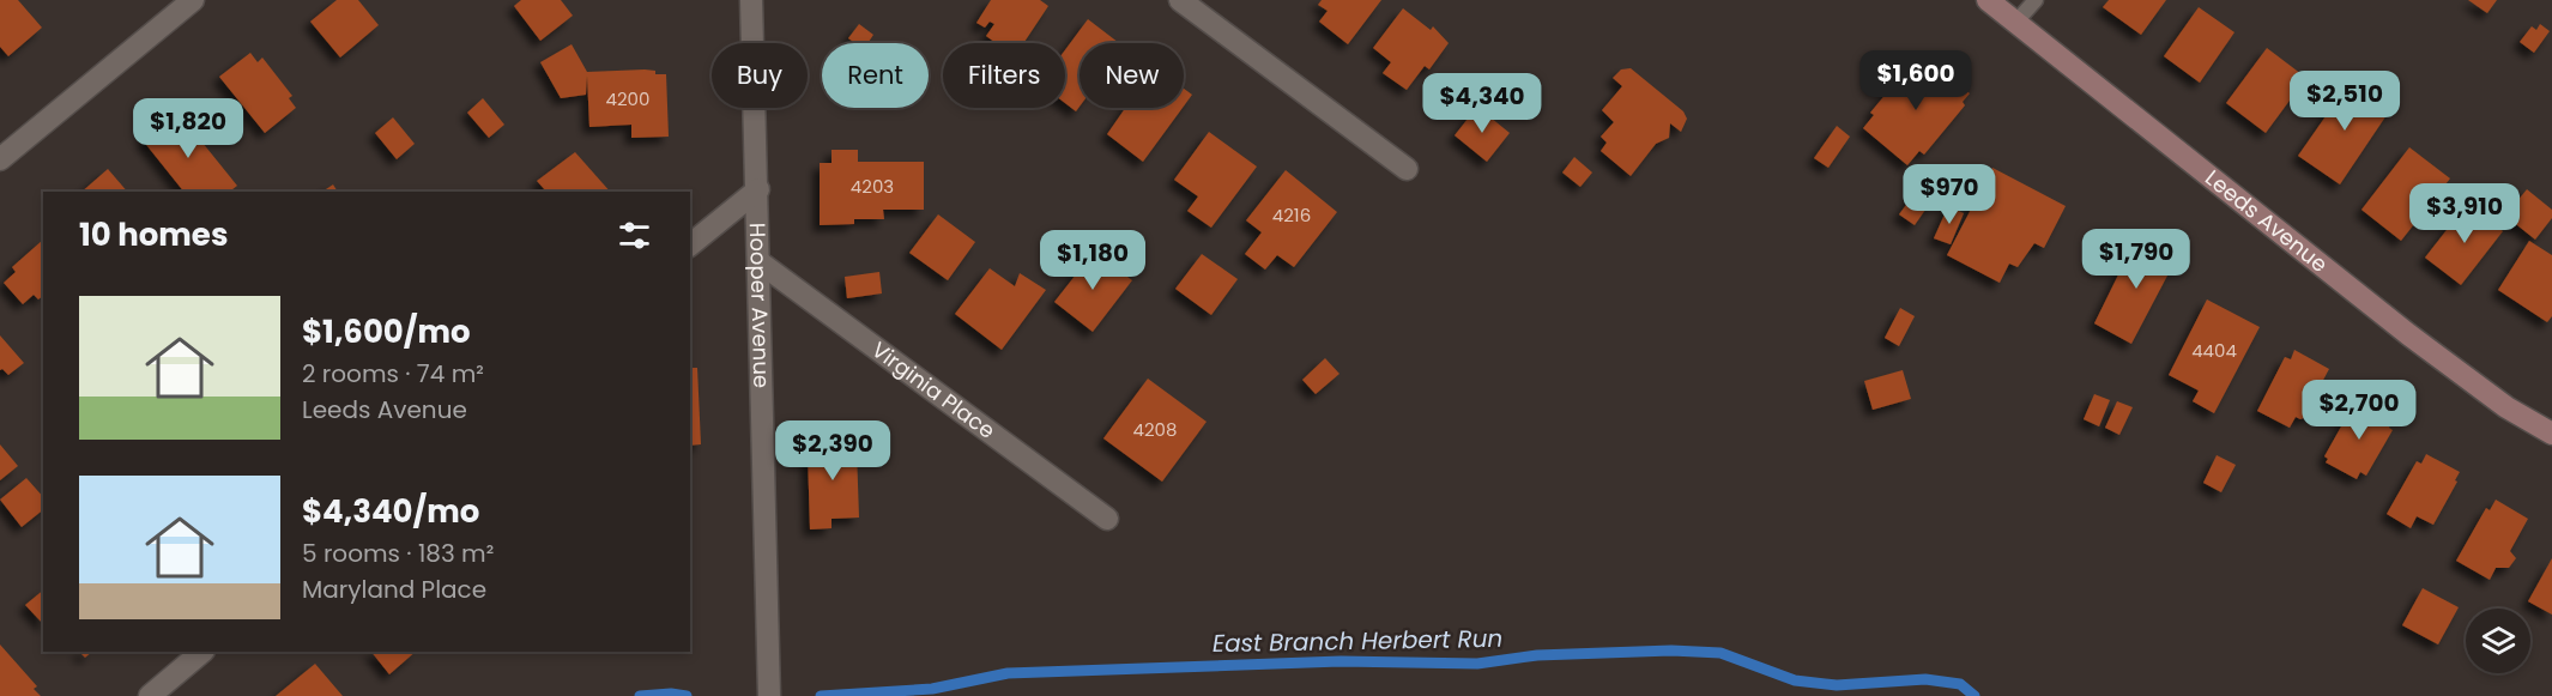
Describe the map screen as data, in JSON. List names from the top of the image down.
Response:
{
  "streets": {
    "street": ["Leeds Avenue", "Hooper Avenue", "Virginia Place"]
  },
  "crossings": [
    ["Hooper Avenue", "Virginia Place"]
  ],
  "water": ["East Branch Herbert Run"],
  "house_numbers": [
    "4200",
    "4203",
    "4216",
    "4404",
    "4208"
  ],
  "page": {
    "chip": [
      "Buy",
      "Rent",
      "Filters",
      "New"
    ],
    "price": [
      "$1,600",
      "$2,510",
      "$4,340",
      "$1,820",
      "$970",
      "$3,910",
      "$1,790",
      "$1,180",
      "$2,700",
      "$2,390"
    ],
    "heading": "10 homes",
    "list": [
      {
        "name": "$1,600/mo",
        "note": "2 rooms · 74 m² · Leeds Avenue"
      },
      {
        "name": "$4,340/mo",
        "note": "5 rooms · 183 m² · Maryland Place"
      }
    ]
  }
}
